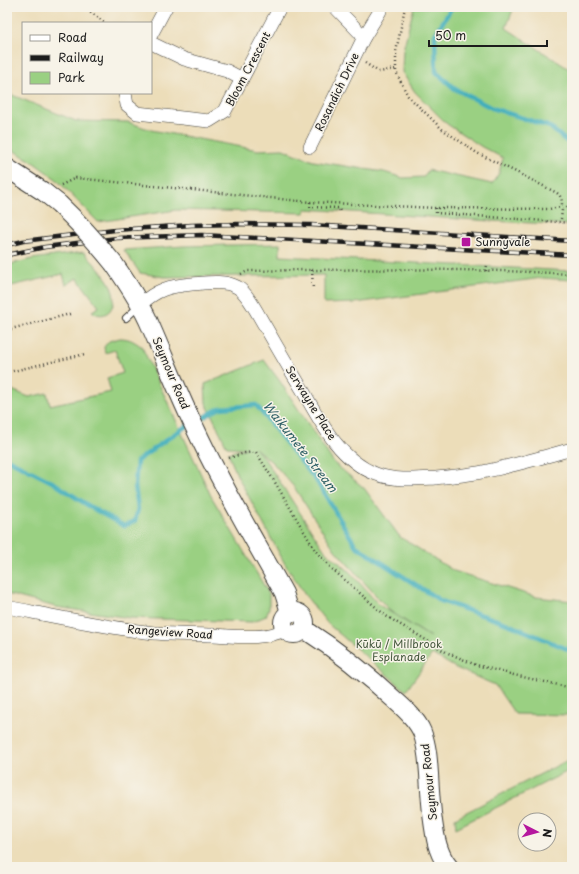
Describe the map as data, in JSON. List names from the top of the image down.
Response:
{
  "streets": {
    "main road": ["Seymour Road"],
    "street": [
      "Bloom Crescent",
      "Rosandich Drive",
      "Serwayne Place",
      "Rangeview Road"
    ]
  },
  "crossings": [
    ["Seymour Road", "Serwayne Place"],
    ["Seymour Road", "Rangeview Road"]
  ],
  "water": ["Waikumete Stream"],
  "parks": ["Kūkū / Millbrook Esplanade"],
  "places": {
    "transit": ["Sunnyvale"]
  },
  "legend": ["Road", "Railway", "Park"],
  "scale_bar": "50 m",
  "north": "right"
}
